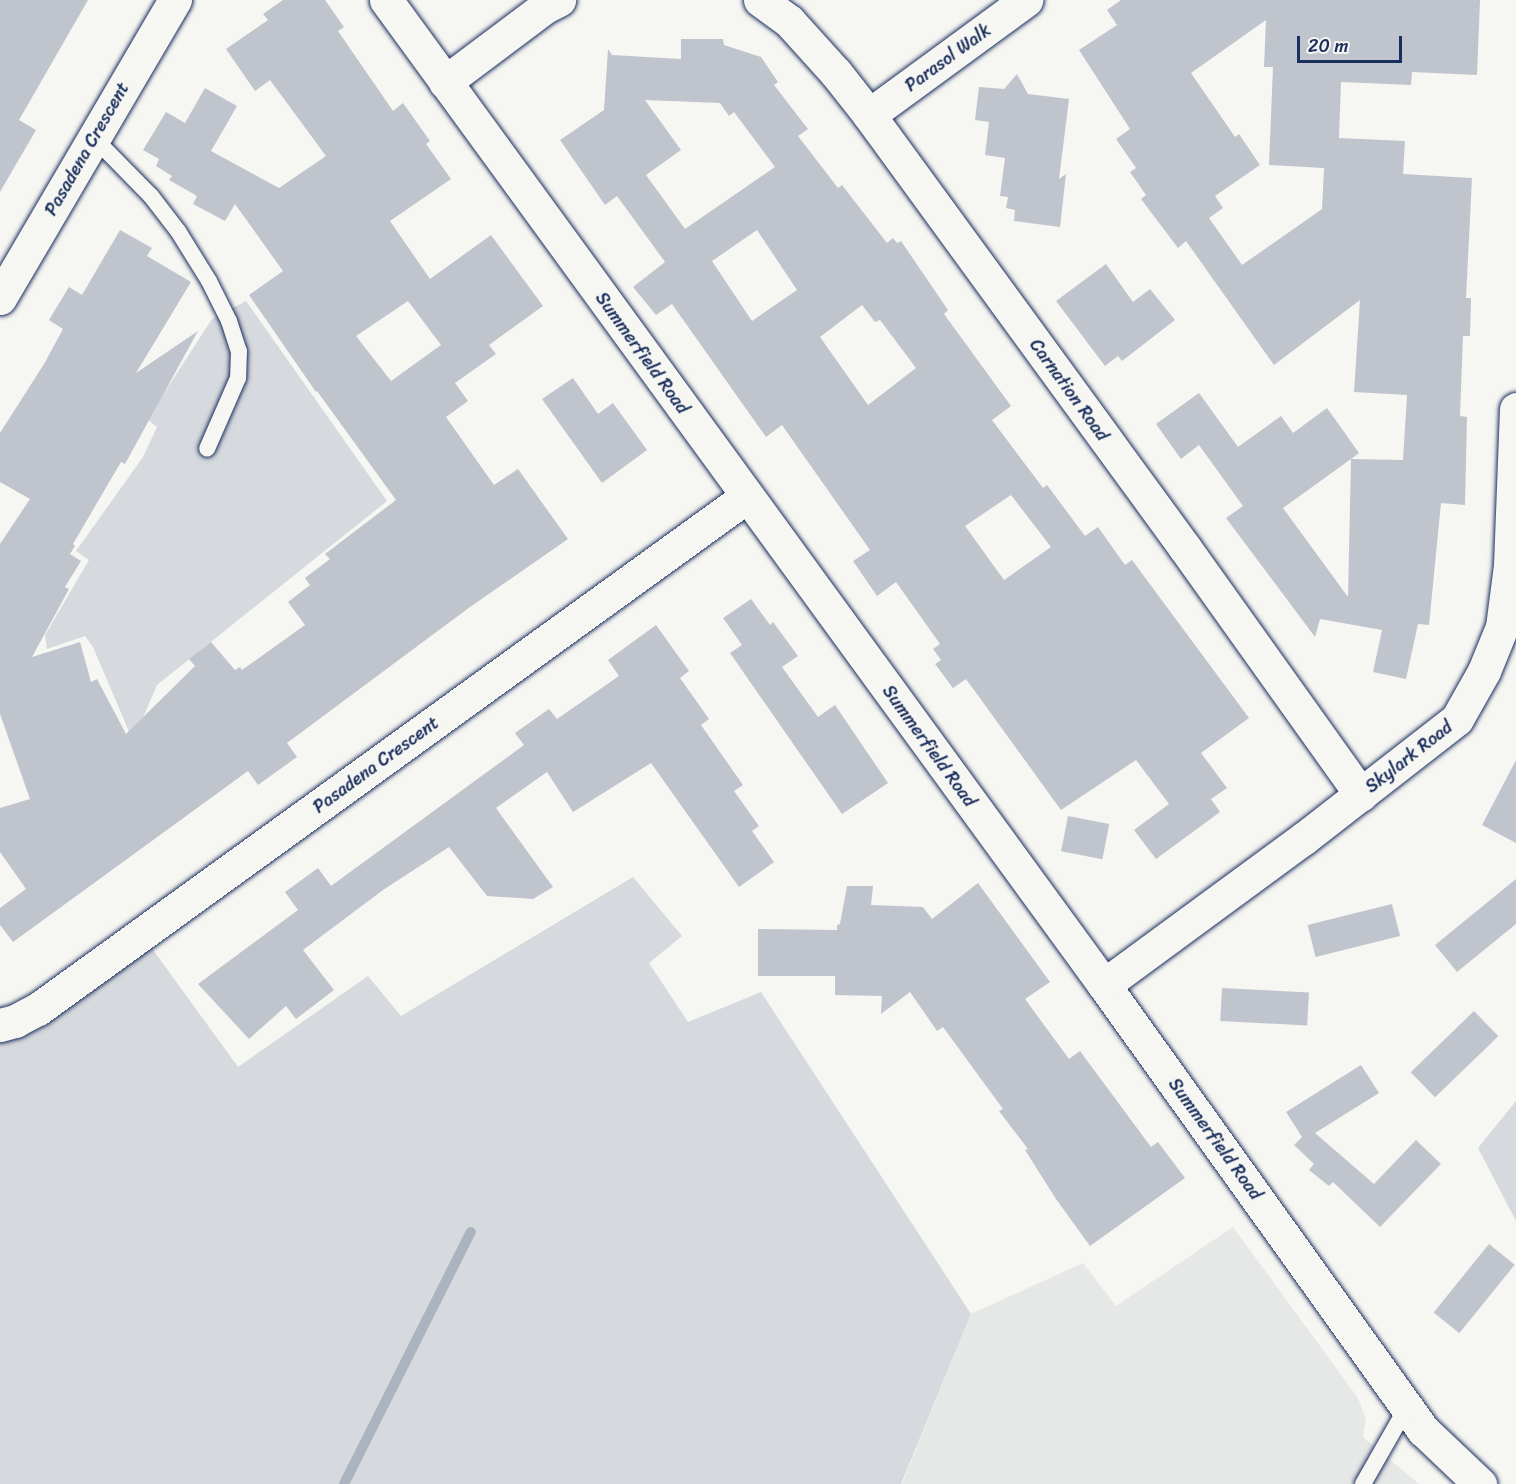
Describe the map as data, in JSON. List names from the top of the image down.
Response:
{
  "streets": {
    "street": [
      "Parasol Walk",
      "Pasadena Crescent",
      "Summerfield Road",
      "Carnation Road",
      "Skylark Road"
    ]
  },
  "crossings": [
    ["Parasol Walk", "Carnation Road"],
    ["Pasadena Crescent", "Summerfield Road"],
    ["Summerfield Road", "Skylark Road"],
    ["Carnation Road", "Skylark Road"]
  ],
  "scale_bar": "20 m"
}
